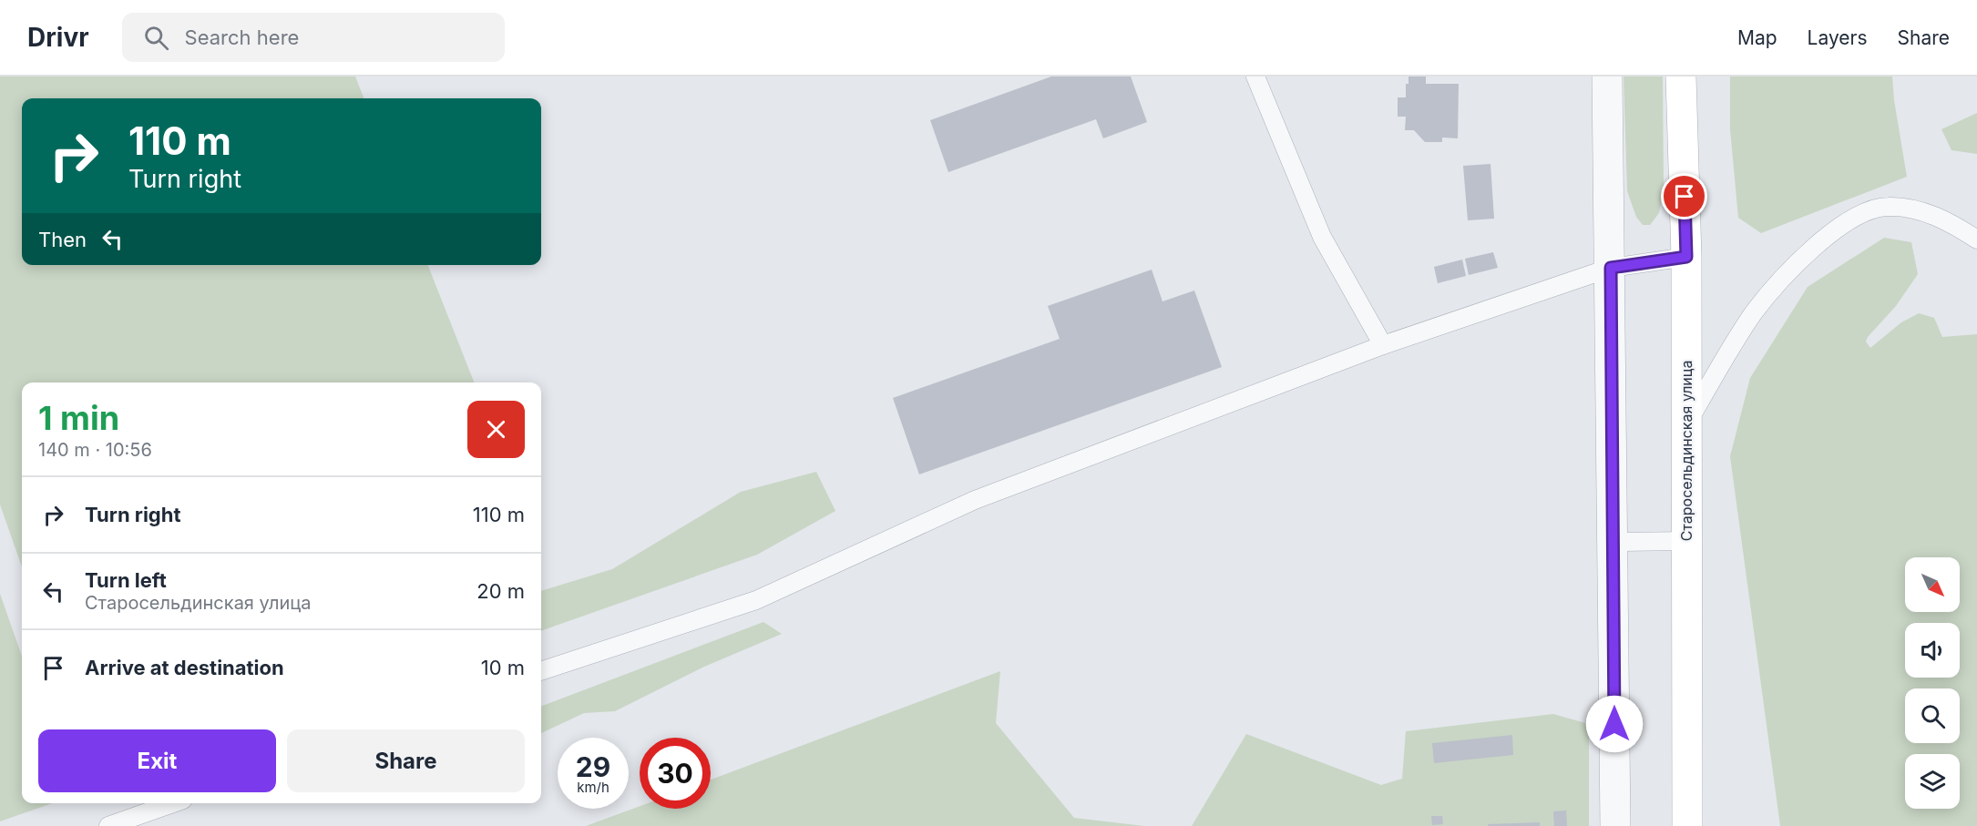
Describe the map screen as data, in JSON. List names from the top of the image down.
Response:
{
  "streets": {
    "main road": ["Старосельдинская улица"]
  },
  "north": "bottom right",
  "page": {
    "header": "Drivr",
    "search": "Search here",
    "nav": ["Map", "Layers", "Share"],
    "turn": ["110 m", "Turn right"],
    "then": "Then",
    "heading": ["1 min", "140 m · 10:56"],
    "list": [
      {
        "name": "Turn right",
        "value": "110 m"
      },
      {
        "name": "Turn left",
        "note": "Старосельдинская улица",
        "value": "20 m"
      },
      {
        "name": "Arrive at destination",
        "value": "10 m"
      }
    ],
    "buttons": ["Exit", "Share"],
    "speed": "29 km/h",
    "limit": "30"
  }
}
